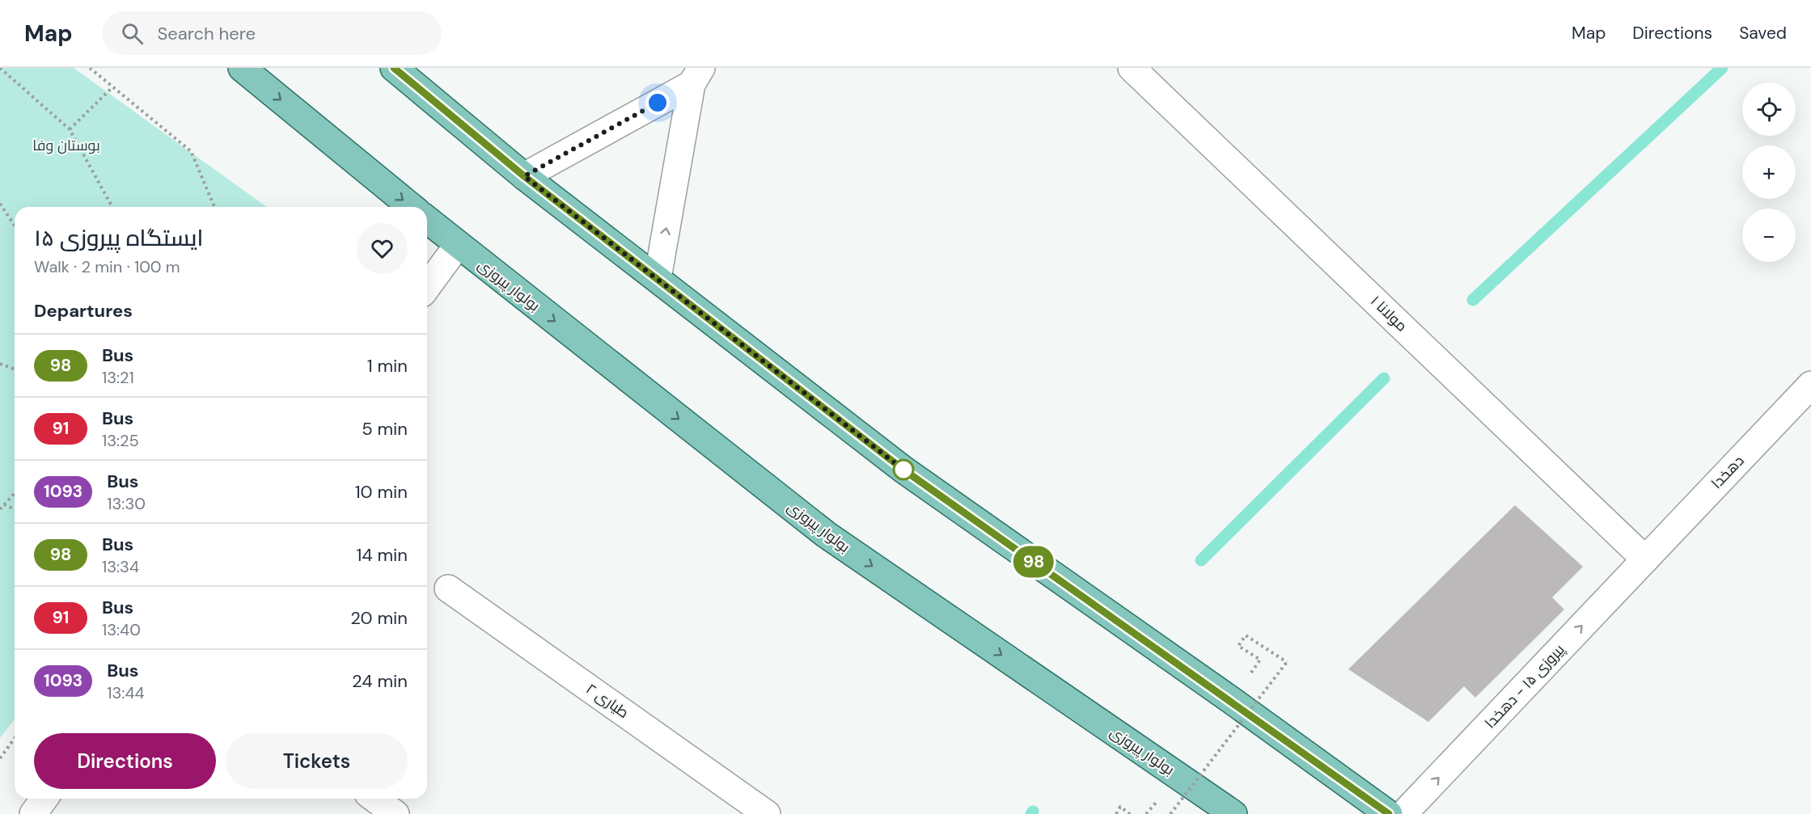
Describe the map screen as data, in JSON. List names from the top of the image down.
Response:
{
  "streets": {
    "main road": ["بولوار پیروزی"],
    "street": [
      "مولانا ۱",
      "دهخدا",
      "پیروزی ۱۵ - دهخدا",
      "طیاری ۲"
    ]
  },
  "crossings": [
    ["مولانا ۱", "دهخدا"],
    ["مولانا ۱", "پیروزی ۱۵ - دهخدا"],
    ["دهخدا", "پیروزی ۱۵ - دهخدا"]
  ],
  "one_way": ["پیروزی ۱۵ - دهخدا"],
  "parks": ["بوستان وفا"],
  "lines": ["bus line 98"],
  "page": {
    "header": "Map",
    "search": "Search here",
    "nav": ["Map", "Directions", "Saved"],
    "on_map": "98",
    "map_buttons": ["+", "−"],
    "heading": [
      ["ایستگاه پیروزی ۱۵", "Walk · 2 min · 100 m"],
      "Departures"
    ],
    "list": [
      {
        "mark": "98",
        "name": "Bus",
        "note": "13:21",
        "value": "1 min"
      },
      {
        "mark": "91",
        "name": "Bus",
        "note": "13:25",
        "value": "5 min"
      },
      {
        "mark": "1093",
        "name": "Bus",
        "note": "13:30",
        "value": "10 min"
      },
      {
        "mark": "98",
        "name": "Bus",
        "note": "13:34",
        "value": "14 min"
      },
      {
        "mark": "91",
        "name": "Bus",
        "note": "13:40",
        "value": "20 min"
      },
      {
        "mark": "1093",
        "name": "Bus",
        "note": "13:44",
        "value": "24 min"
      }
    ],
    "buttons": ["Directions", "Tickets"]
  }
}
